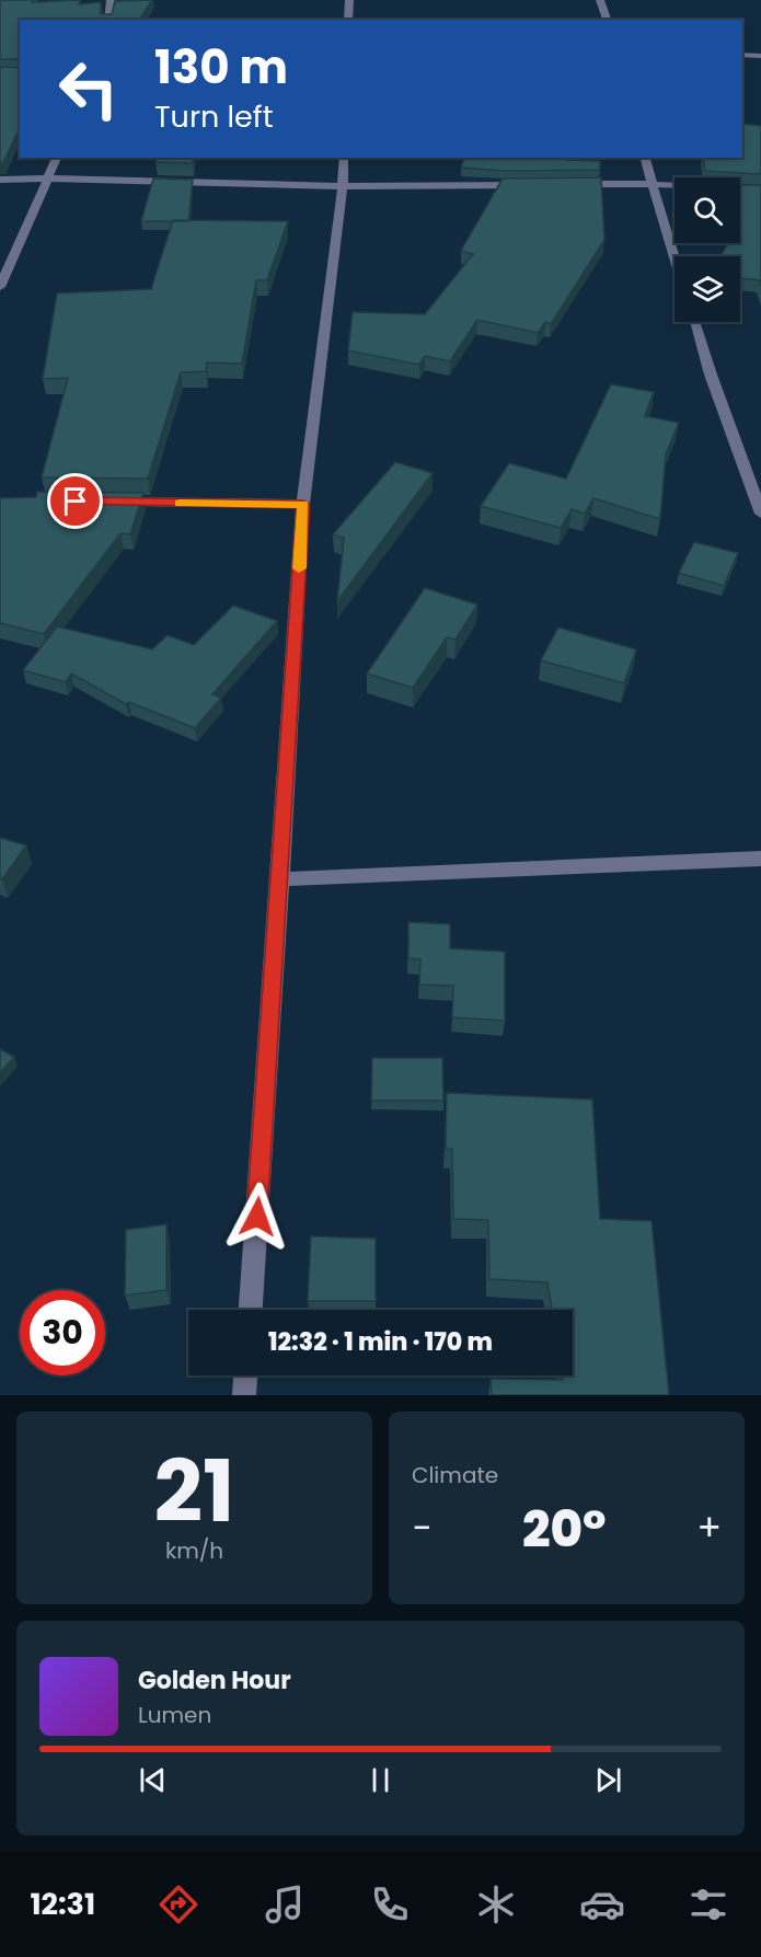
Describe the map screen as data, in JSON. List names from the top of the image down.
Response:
{
  "page": {
    "turn": ["130 m", "Turn left"],
    "limit": "30",
    "trip": "12:32 · 1 min · 170 m",
    "tile": [
      ["21", "km/h"],
      "Climate"
    ],
    "heat": ["−", "20°", "+"],
    "song": ["Golden Hour", "Lumen"],
    "tabs": "12:31"
  }
}
